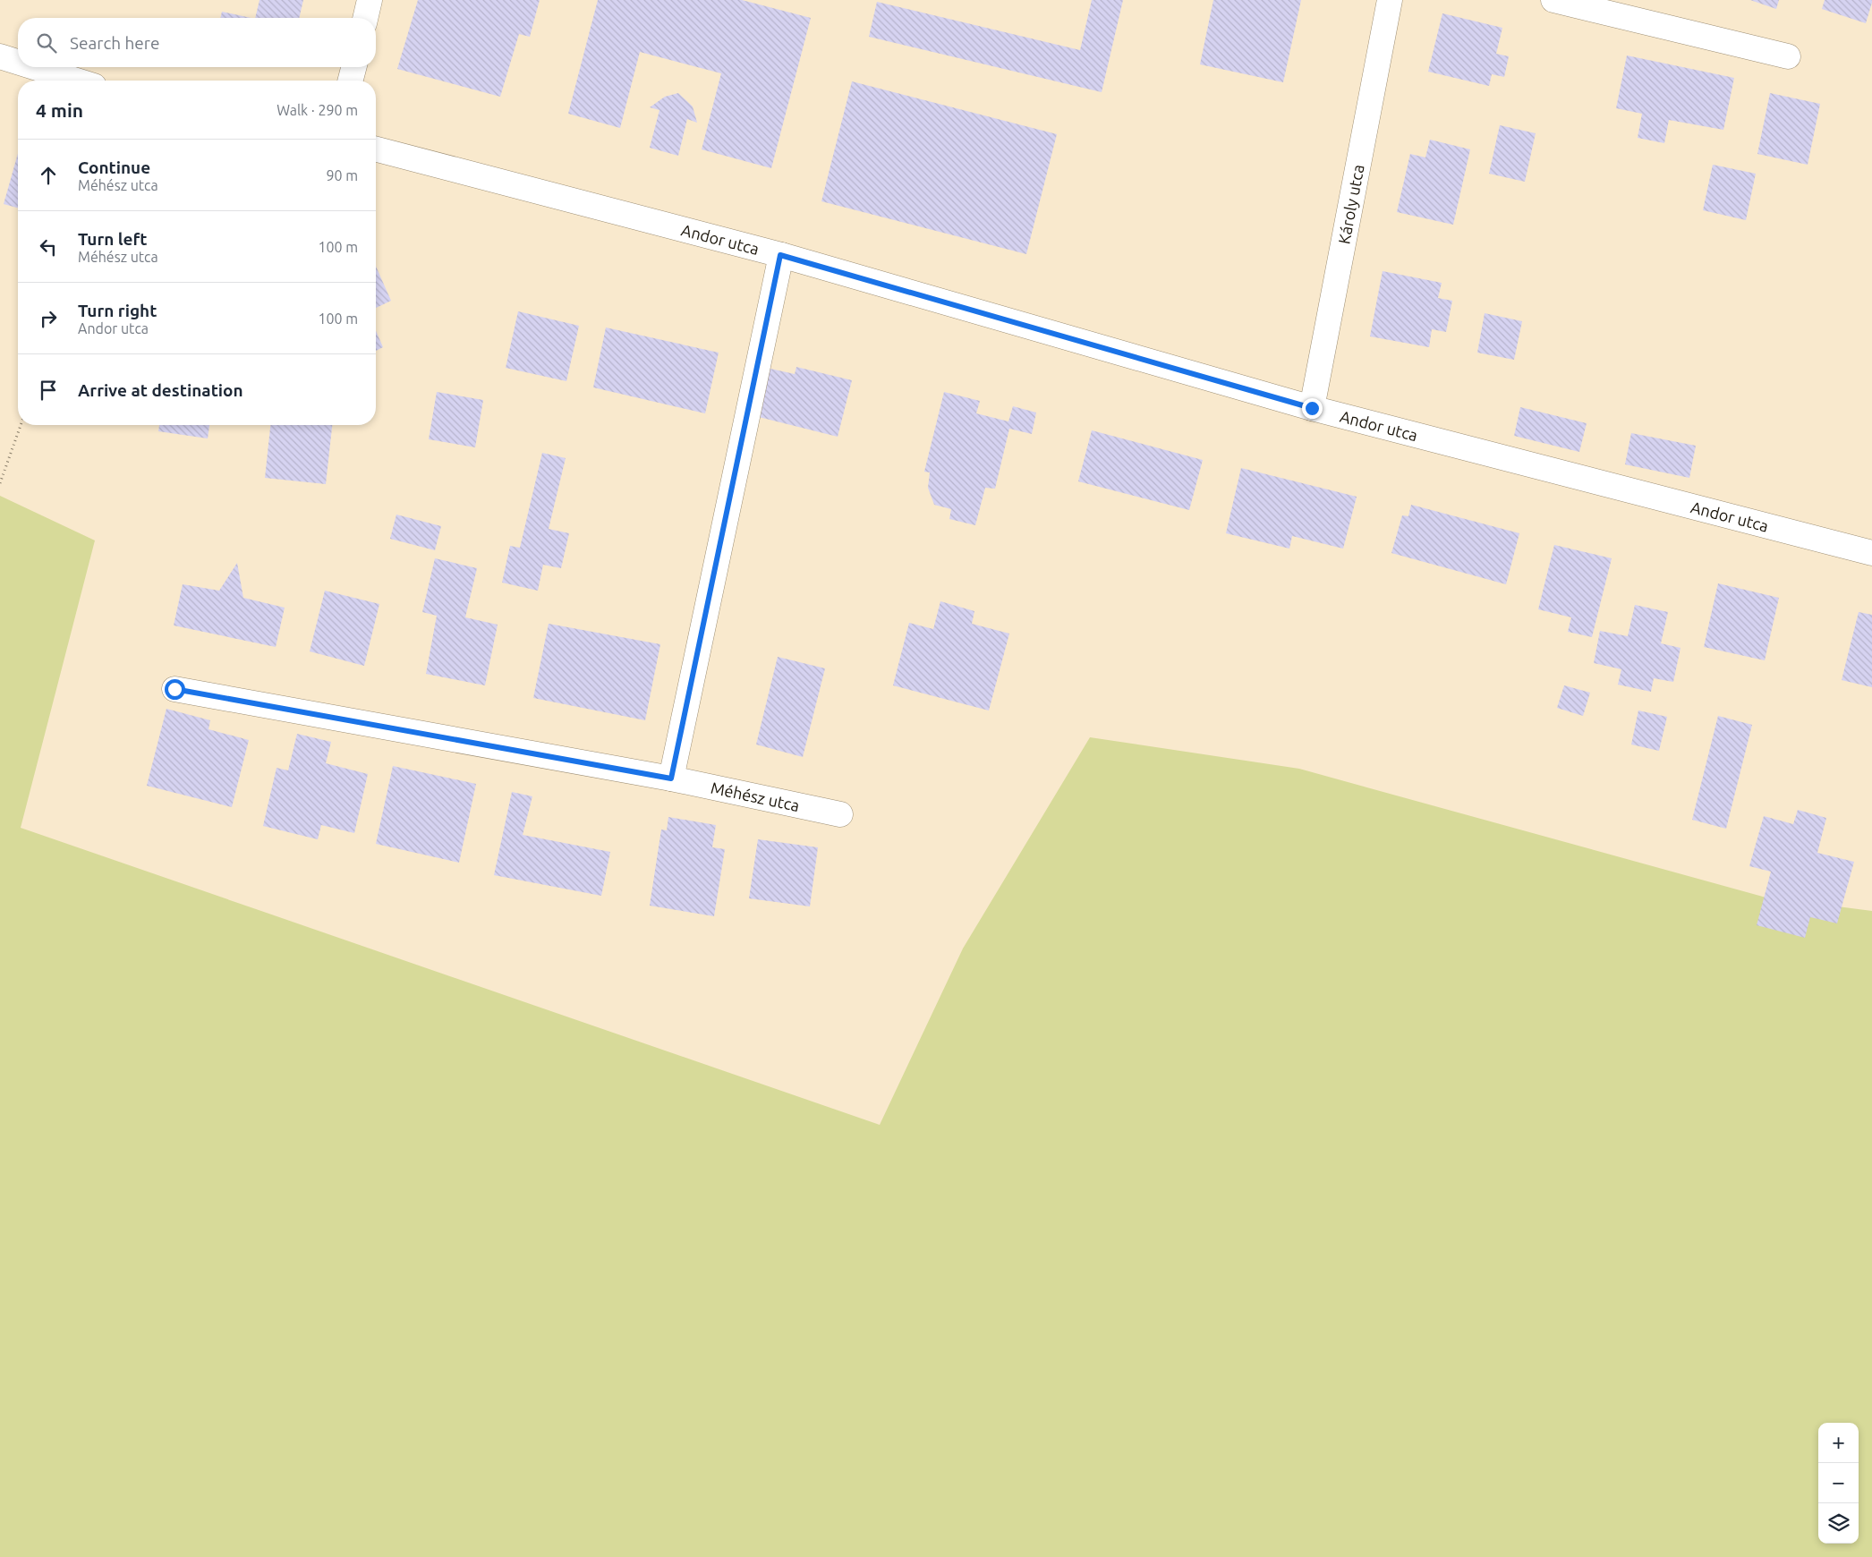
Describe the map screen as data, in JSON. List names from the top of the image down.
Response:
{
  "streets": {
    "street": ["Károly utca", "Andor utca", "Méhész utca"]
  },
  "crossings": [
    ["Károly utca", "Andor utca"]
  ],
  "page": {
    "search": "Search here",
    "heading": ["4 min", "Walk · 290 m"],
    "list": [
      ["Continue", "Méhész utca", "90 m"],
      ["Turn left", "Méhész utca", "100 m"],
      ["Turn right", "Andor utca", "100 m"],
      "Arrive at destination"
    ],
    "map_buttons": ["+", "−"]
  }
}
